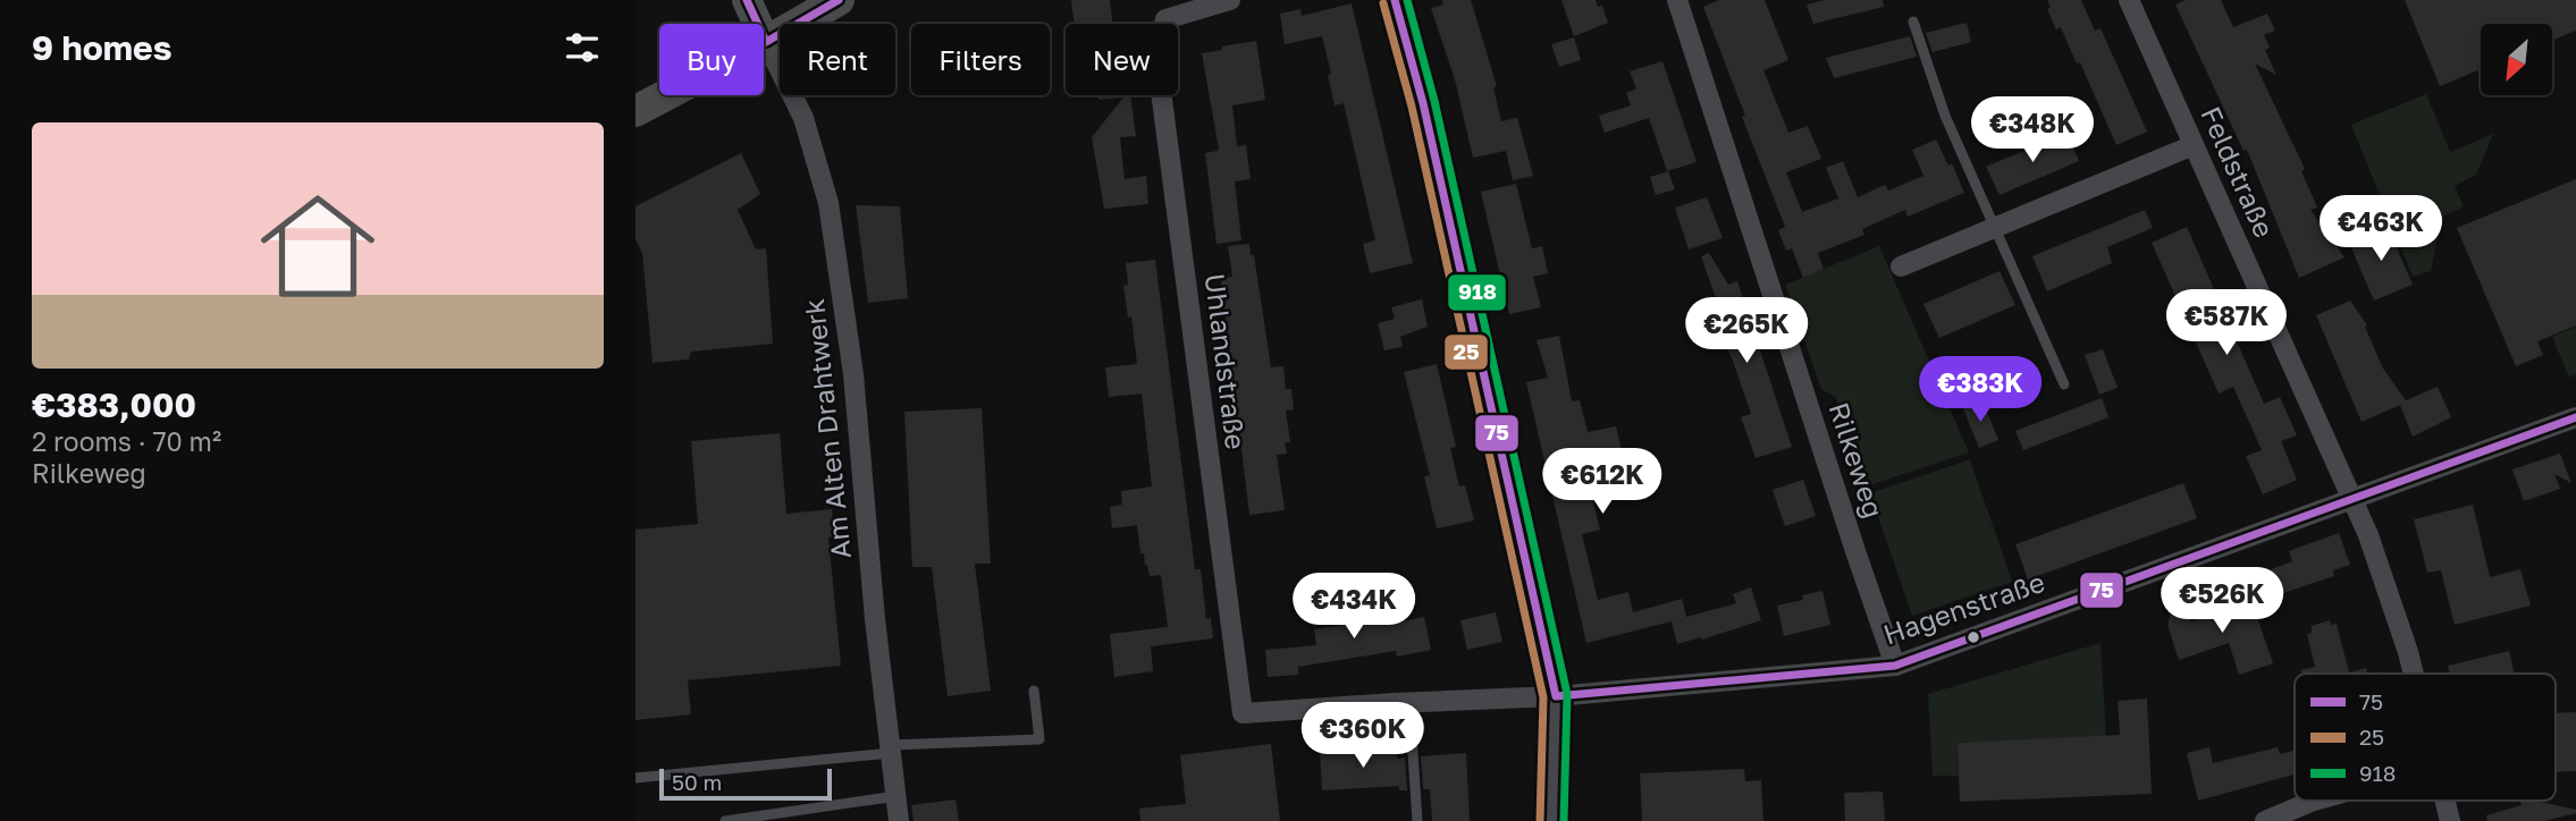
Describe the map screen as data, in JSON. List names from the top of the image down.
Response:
{
  "streets": {
    "street": [
      "Feldstraße",
      "Uhlandstraße",
      "Am Alten Drahtwerk",
      "Rilkeweg",
      "Hagenstraße"
    ]
  },
  "crossings": [
    ["Feldstraße", "Hagenstraße"],
    ["Uhlandstraße", "Hagenstraße"],
    ["Rilkeweg", "Hagenstraße"]
  ],
  "lines": ["transit line 75", "transit line 918", "transit line 25"],
  "legend": ["75", "25", "918"],
  "scale_bar": "50 m",
  "north": "bottom left",
  "page": {
    "heading": "9 homes",
    "chip": [
      "Buy",
      "Rent",
      "Filters",
      "New"
    ],
    "list": [
      {
        "name": "€383,000",
        "note": "2 rooms · 70 m² · Rilkeweg"
      }
    ],
    "price": [
      "€348K",
      "€463K",
      "€587K",
      "€265K",
      "€383K",
      "€612K",
      "€526K",
      "€434K",
      "€360K"
    ],
    "scale": "50 m"
  }
}
